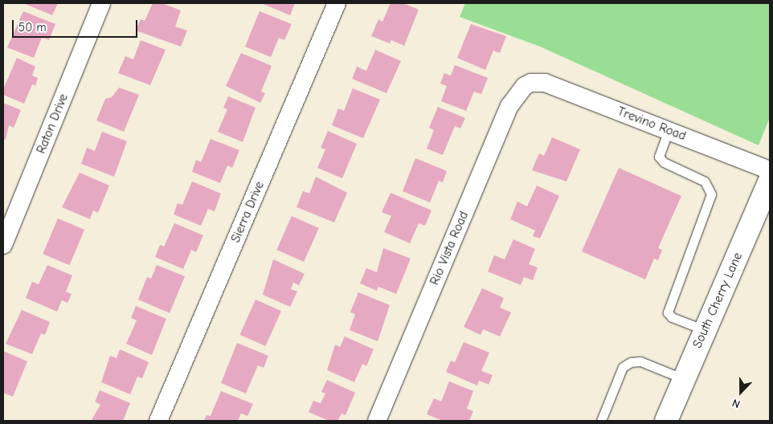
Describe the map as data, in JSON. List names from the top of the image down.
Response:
{
  "streets": {
    "street": [
      "Raton Drive",
      "Trevino Road",
      "Sierra Drive",
      "Rio Vista Road",
      "South Cherry Lane"
    ]
  },
  "crossings": [
    ["Trevino Road", "Rio Vista Road"]
  ],
  "scale_bar": "50 m",
  "north": "bottom"
}
